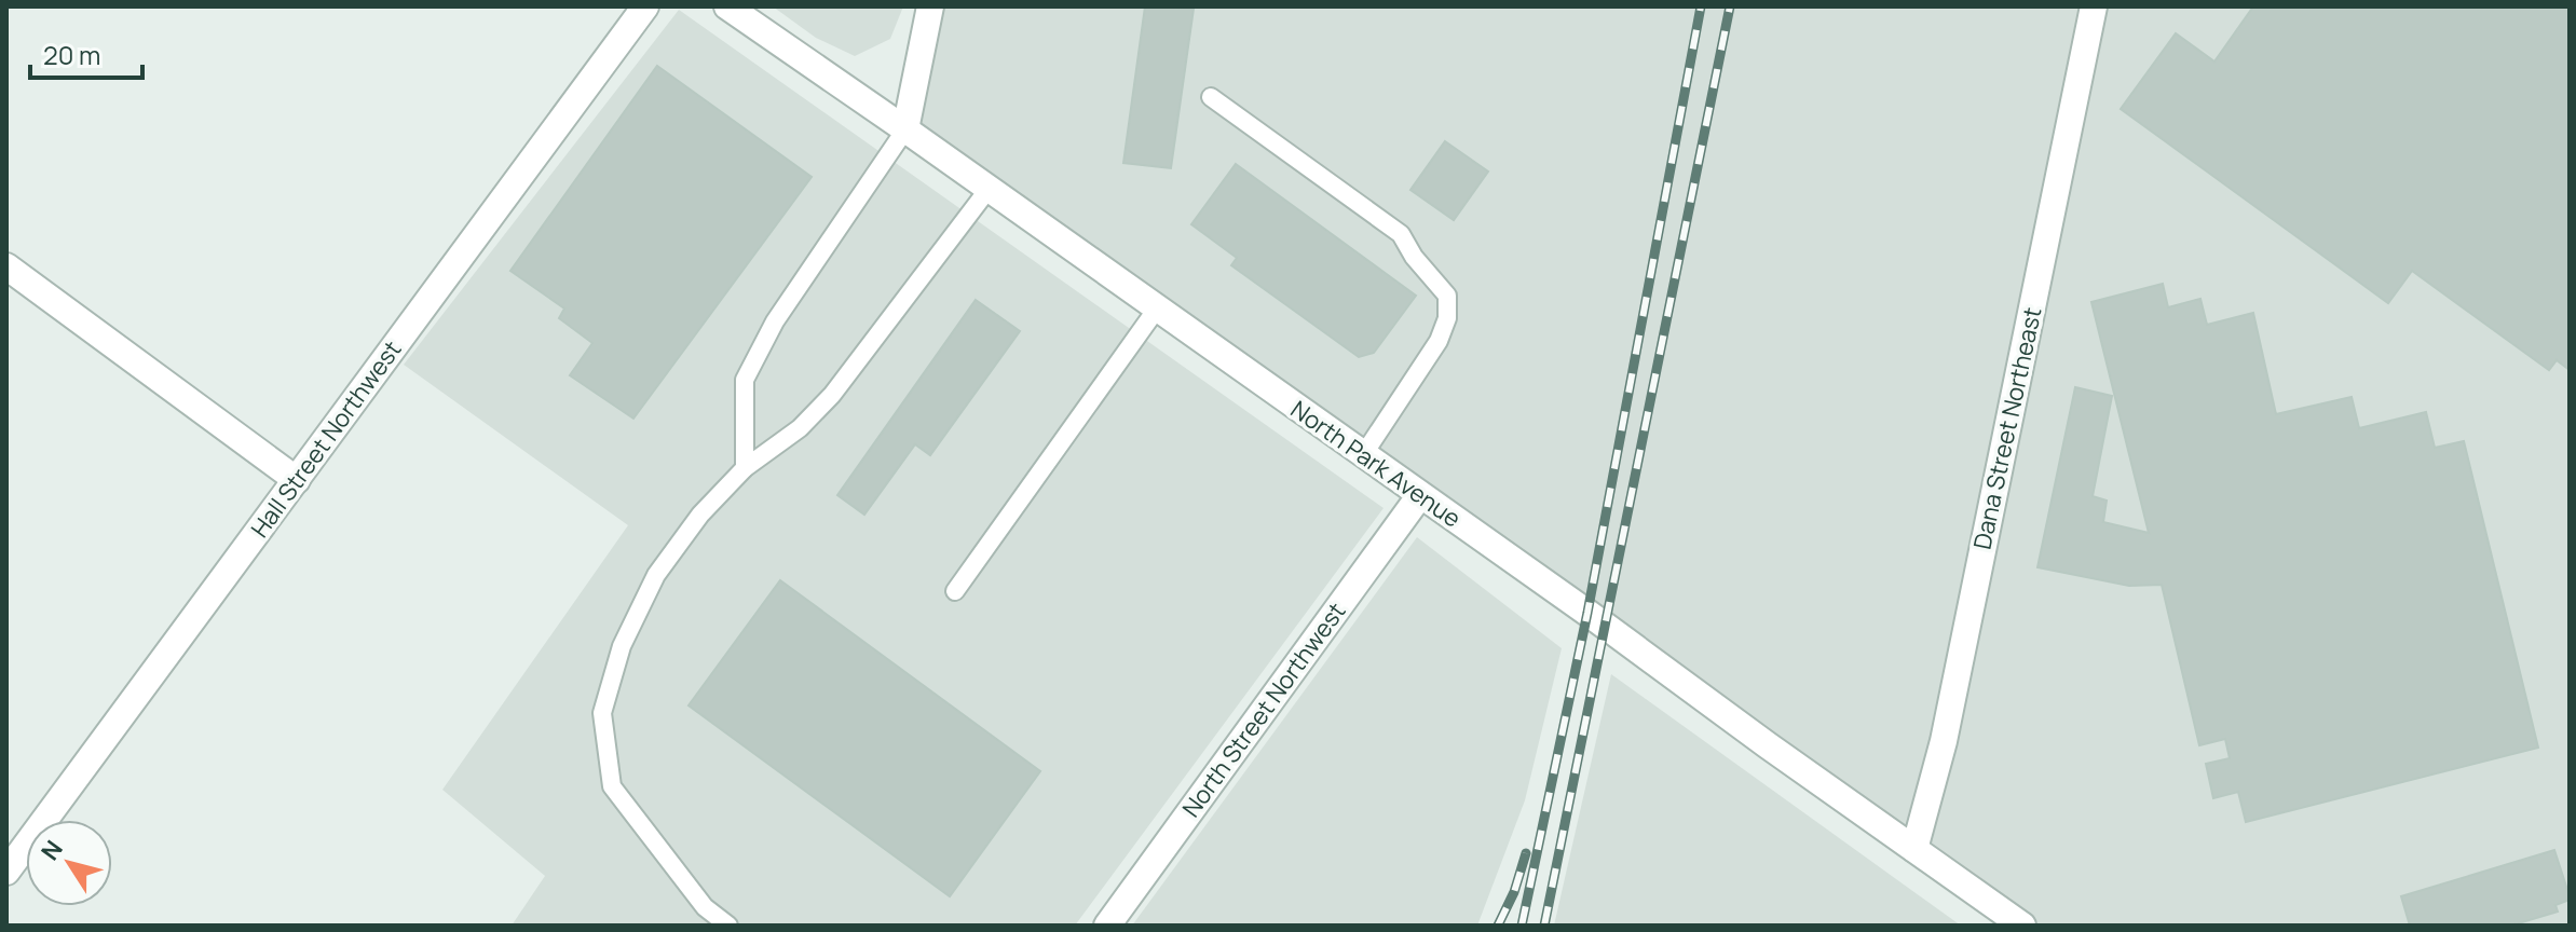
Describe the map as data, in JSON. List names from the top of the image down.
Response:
{
  "streets": {
    "street": [
      "Dana Street Northeast",
      "Hall Street Northwest",
      "North Park Avenue",
      "North Street Northwest"
    ]
  },
  "crossings": [
    ["Dana Street Northeast", "North Park Avenue"],
    ["North Park Avenue", "North Street Northwest"]
  ],
  "scale_bar": "20 m",
  "north": "top left"
}
